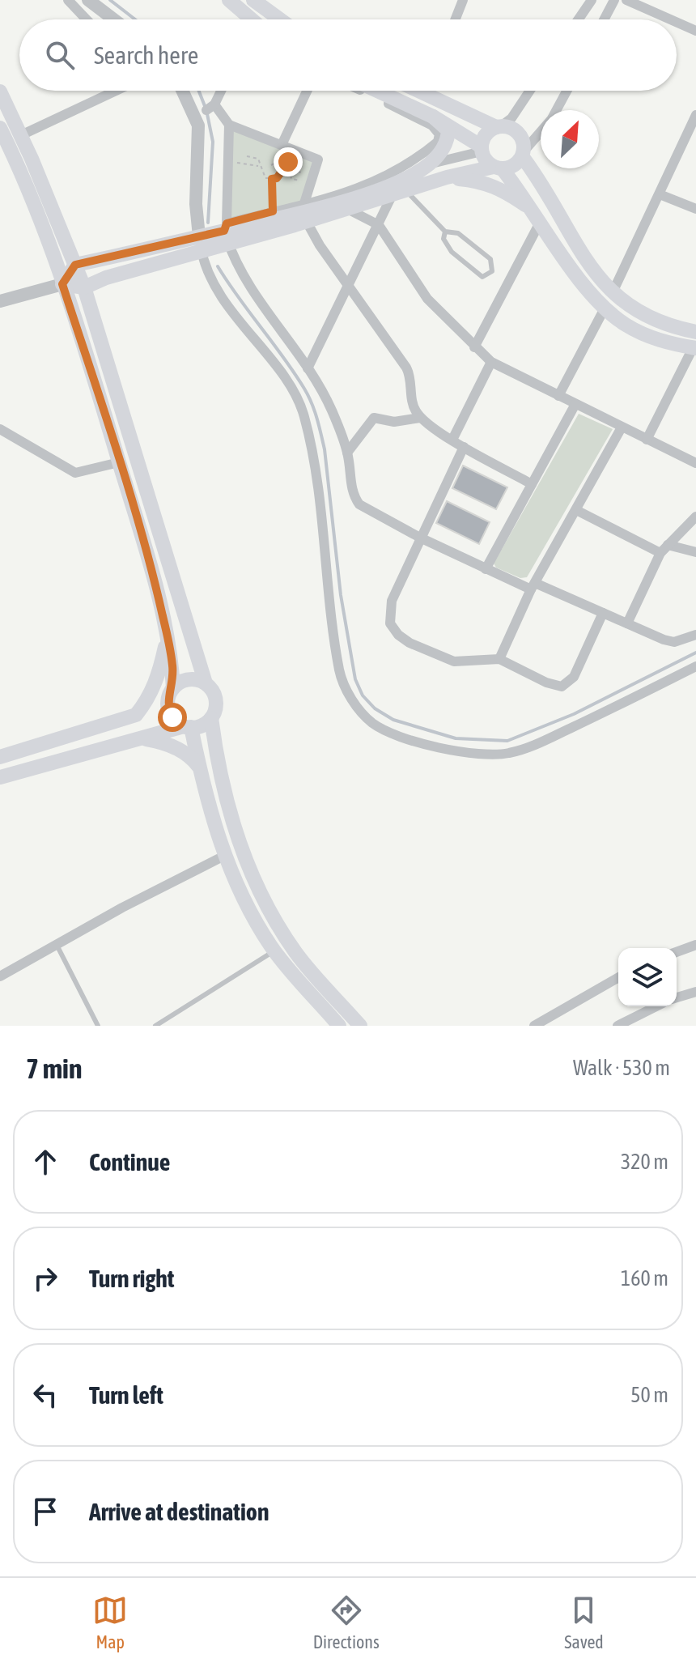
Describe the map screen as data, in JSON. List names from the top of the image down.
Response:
{
  "north": "top right",
  "page": {
    "search": "Search here",
    "heading": ["7 min", "Walk · 530 m"],
    "list": [
      ["Continue", "320 m"],
      ["Turn right", "160 m"],
      ["Turn left", "50 m"],
      "Arrive at destination"
    ],
    "nav": ["Map", "Directions", "Saved"]
  }
}
